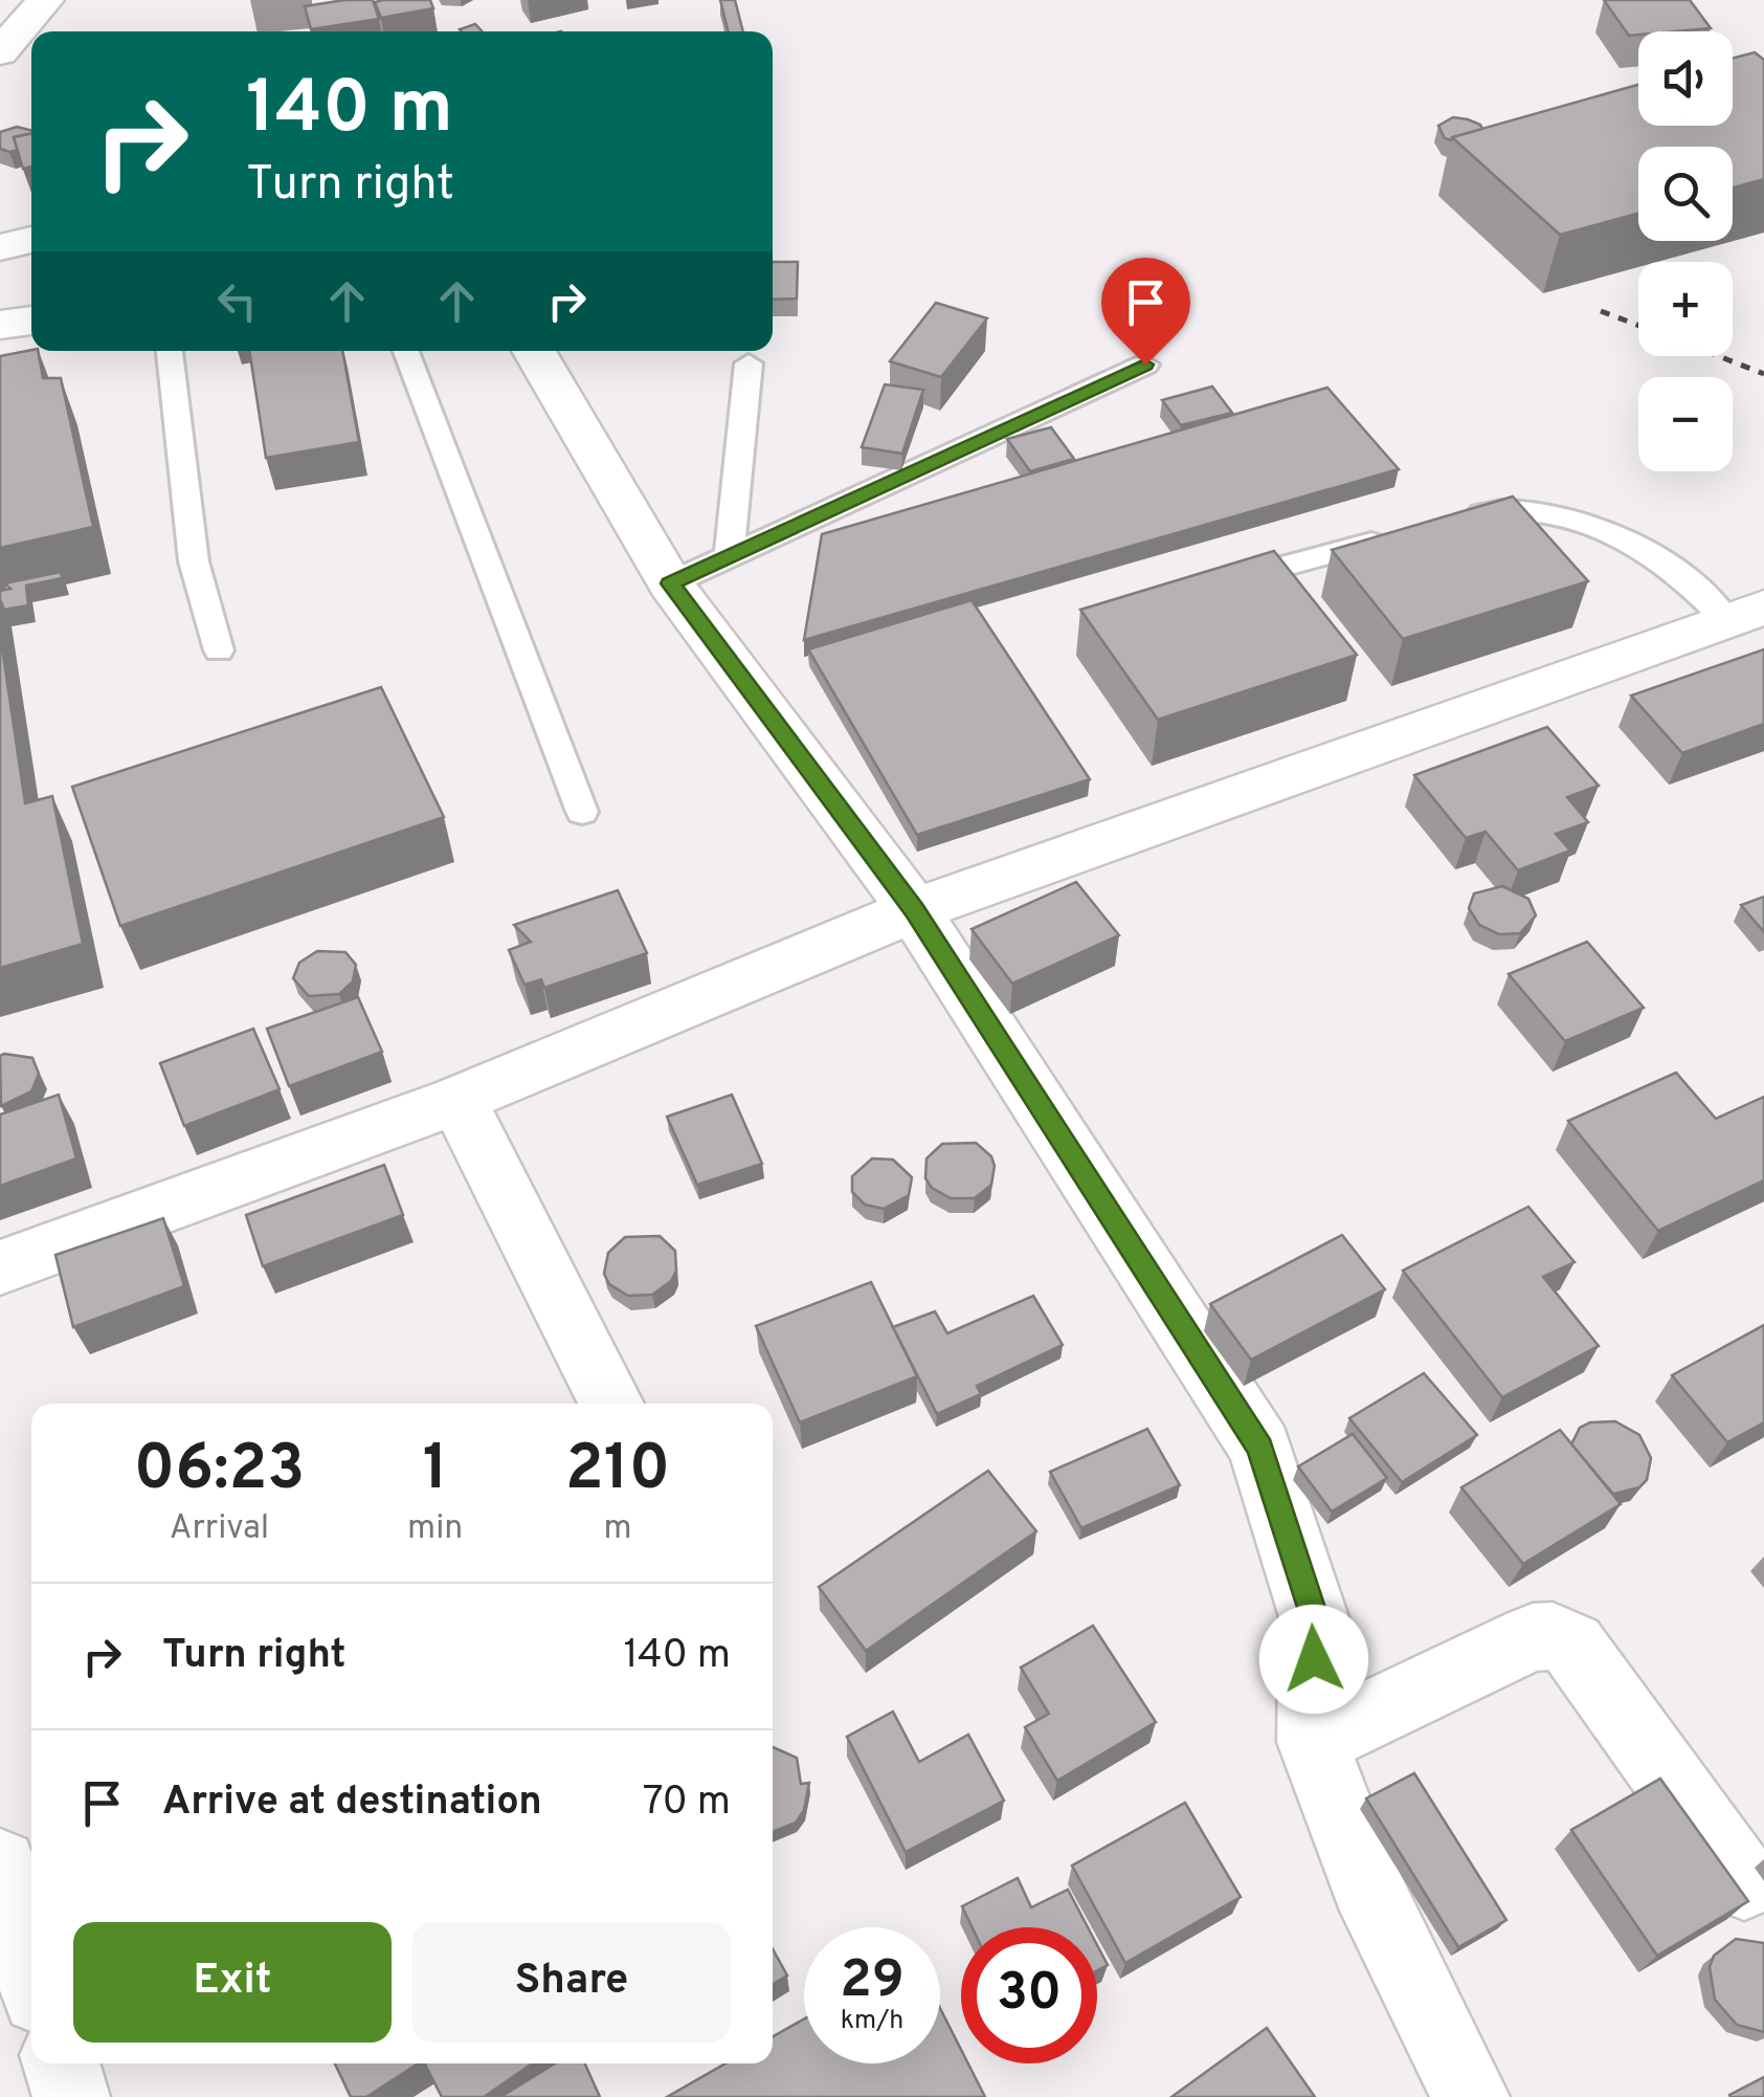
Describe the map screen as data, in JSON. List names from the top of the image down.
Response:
{
  "page": {
    "map_buttons": ["+", "−"],
    "turn": ["140 m", "Turn right"],
    "eta": [
      "06:23",
      "Arrival",
      "1",
      "min",
      "210",
      "m"
    ],
    "list": [
      {
        "name": "Turn right",
        "value": "140 m"
      },
      {
        "name": "Arrive at destination",
        "value": "70 m"
      }
    ],
    "buttons": ["Exit", "Share"],
    "speed": "29 km/h",
    "limit": "30"
  }
}
